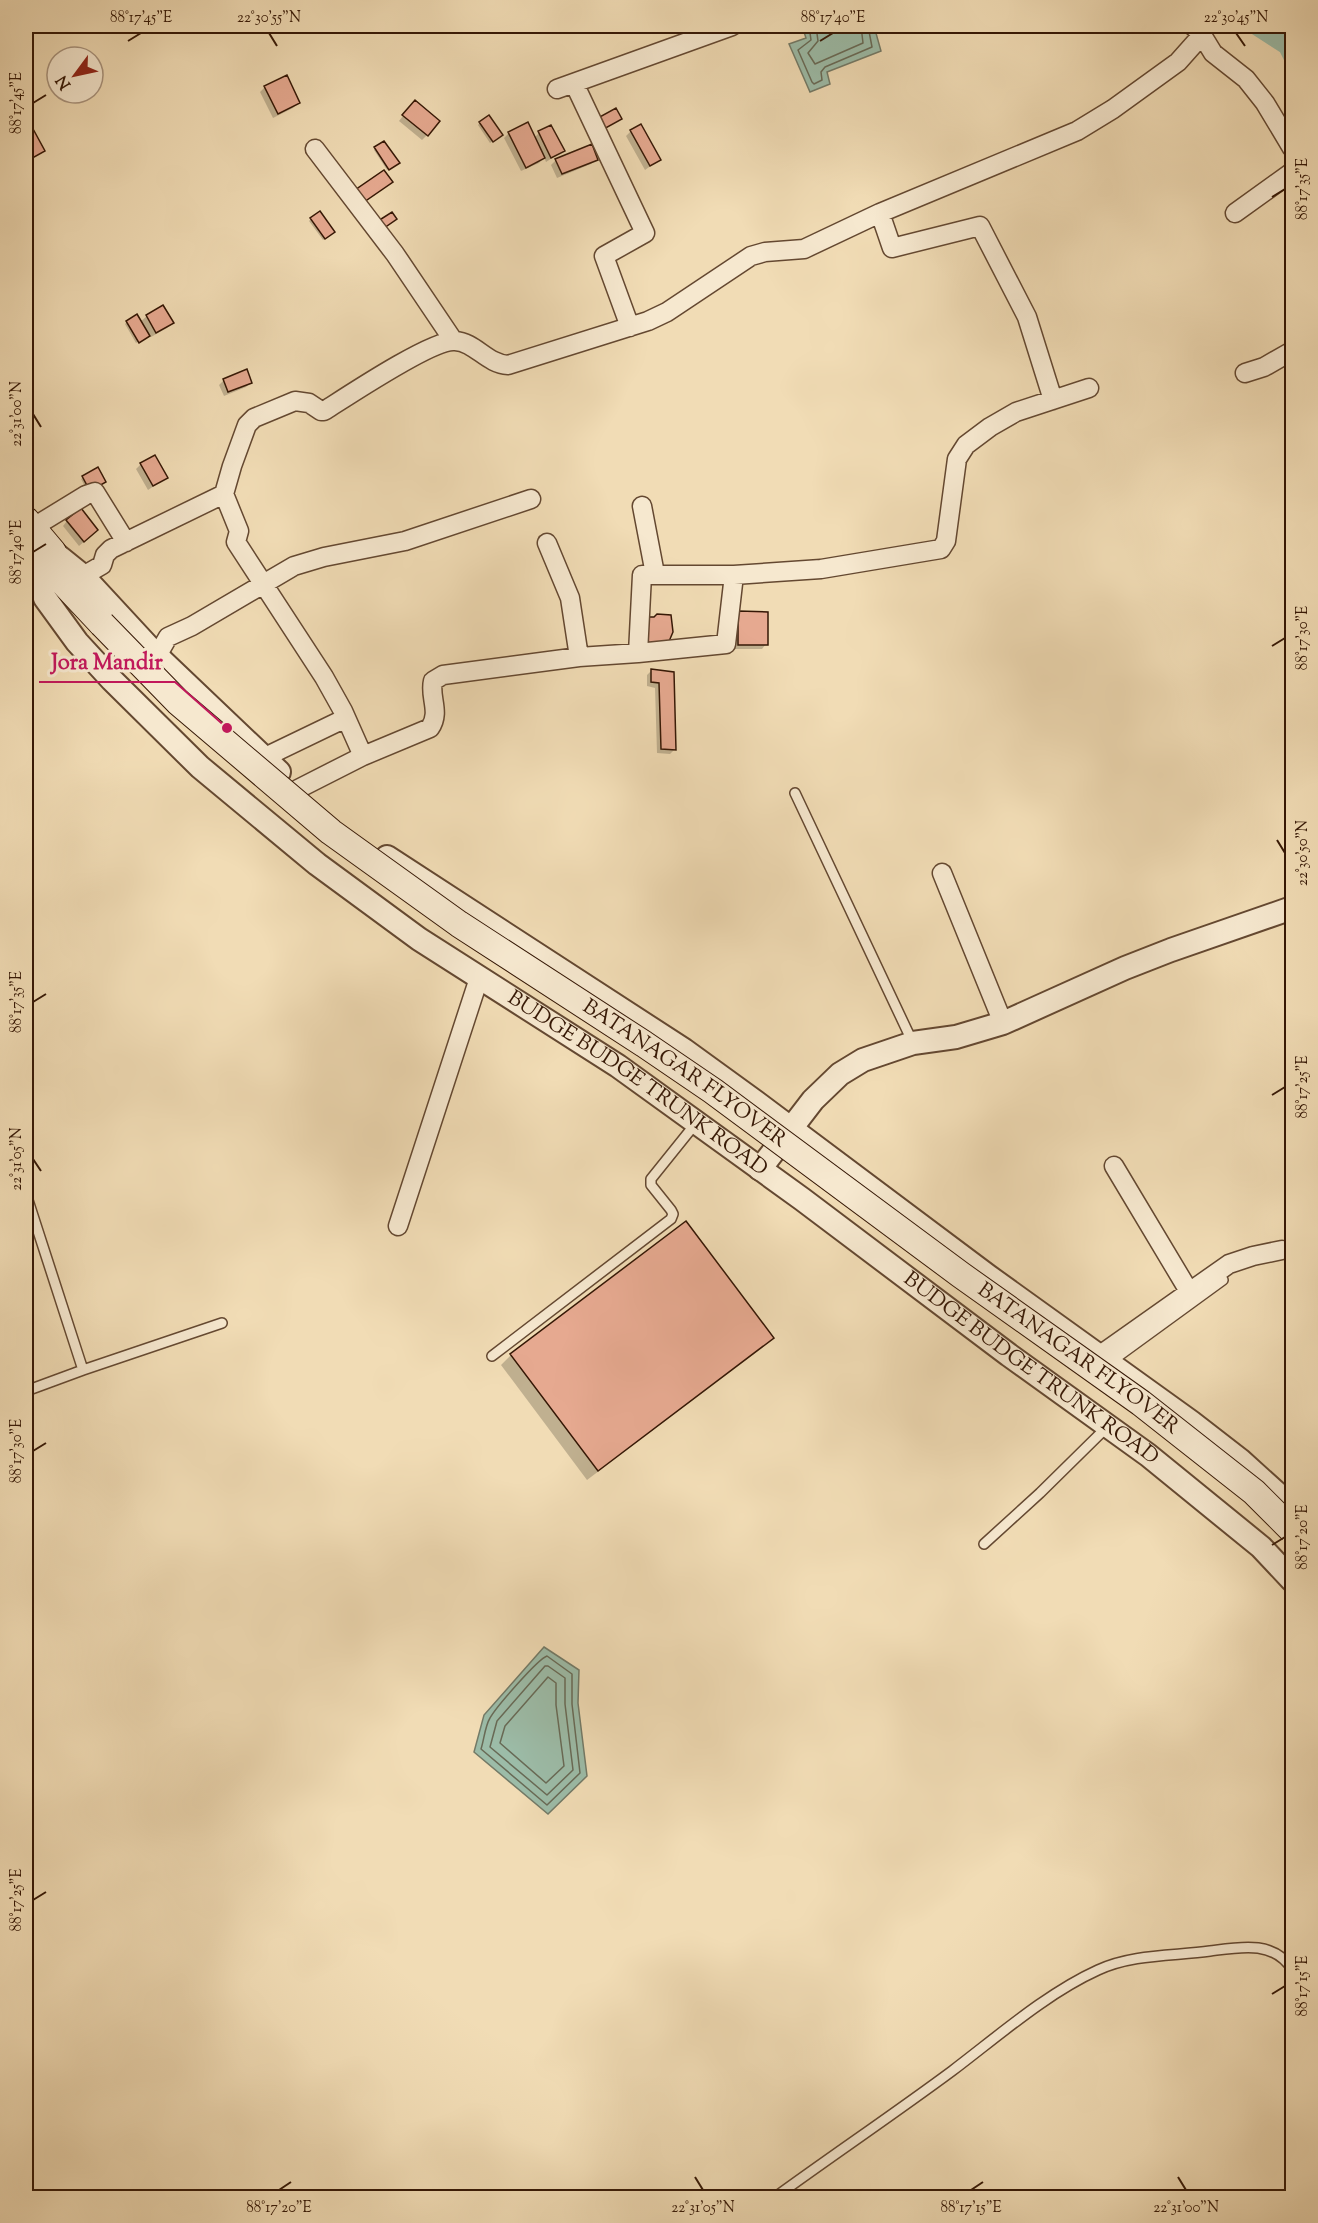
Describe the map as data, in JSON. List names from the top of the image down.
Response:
{
  "streets": {
    "main road": ["BATANAGAR FLYOVER"],
    "street": ["BUDGE BUDGE TRUNK ROAD"]
  },
  "crossings": [
    ["BATANAGAR FLYOVER", "BUDGE BUDGE TRUNK ROAD"]
  ],
  "places": ["Jora Mandir"],
  "north": "bottom left",
  "coordinates": [
    "88°17'45\"E",
    "22°30'55\"N",
    "88°17'40\"E",
    "22°30'45\"N",
    "88°17'35\"E",
    "22°31'00\"N",
    "88°17'30\"E",
    "22°30'50\"N",
    "88°17'25\"E",
    "22°31'05\"N",
    "88°17'20\"E",
    "88°17'15\"E"
  ]
}
